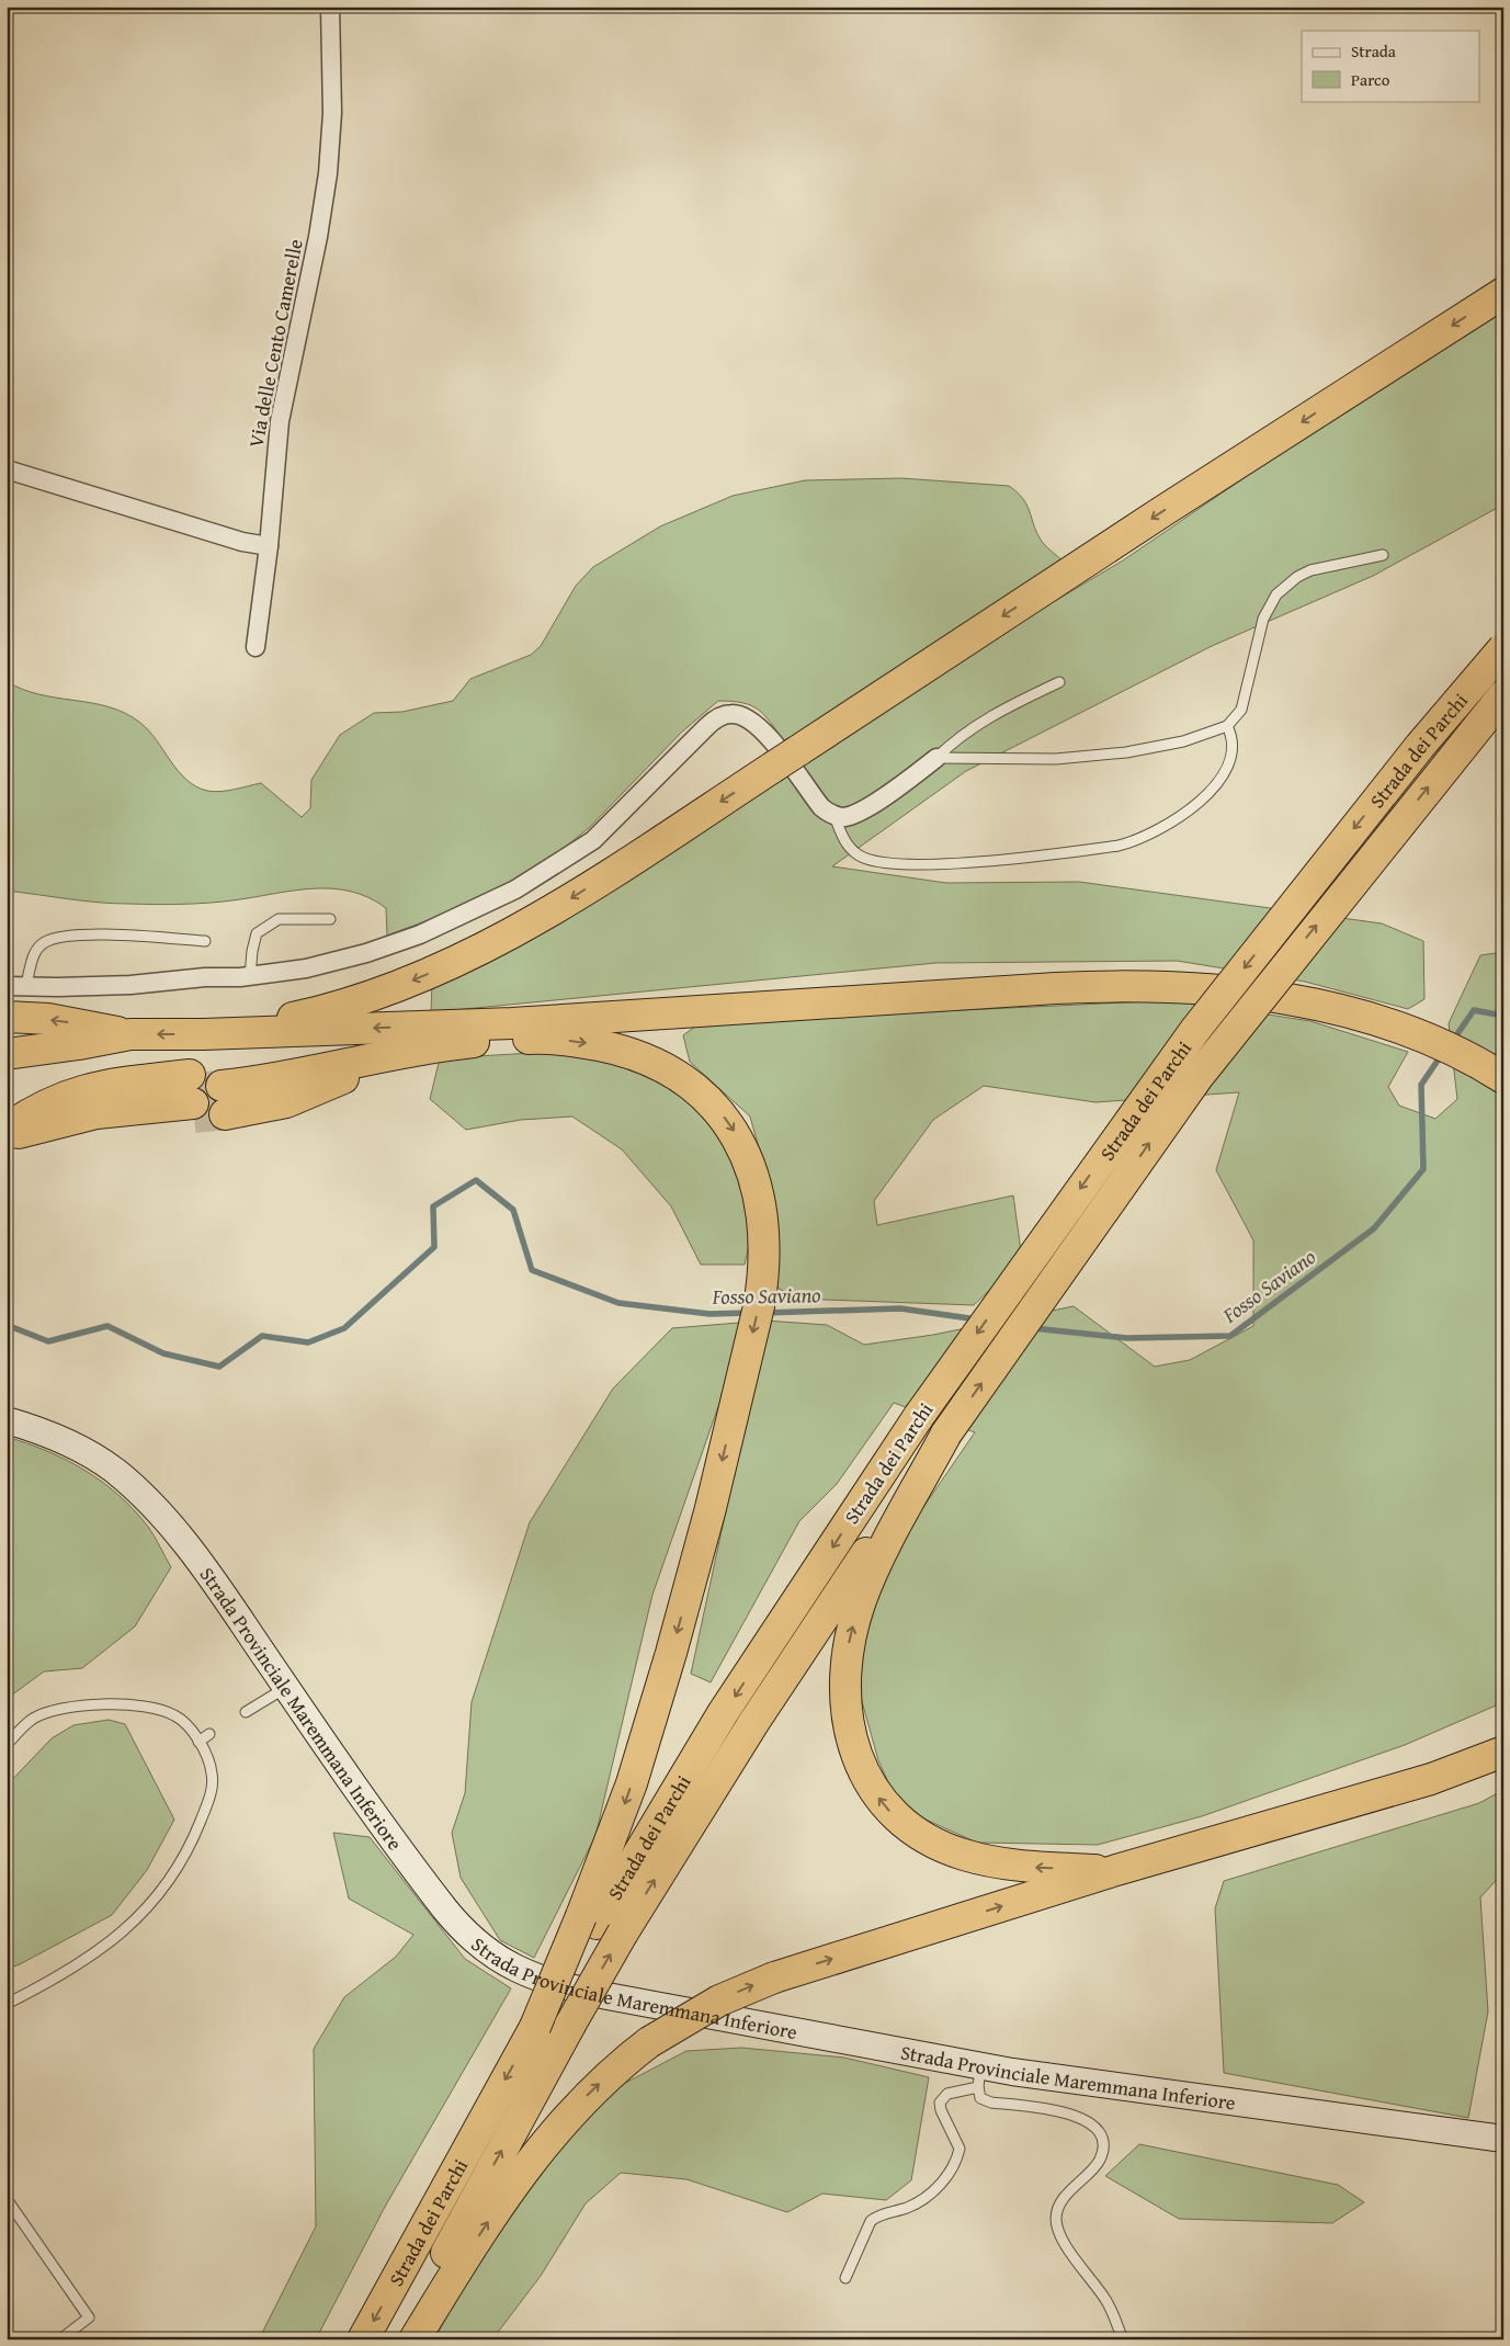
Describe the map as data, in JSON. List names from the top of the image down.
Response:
{
  "streets": {
    "highway": ["Strada dei Parchi"],
    "main road": ["Strada Provinciale Maremmana Inferiore"],
    "street": ["Via delle Cento Camerelle"]
  },
  "water": ["Fosso Saviano"],
  "legend": ["Strada", "Parco"]
}
